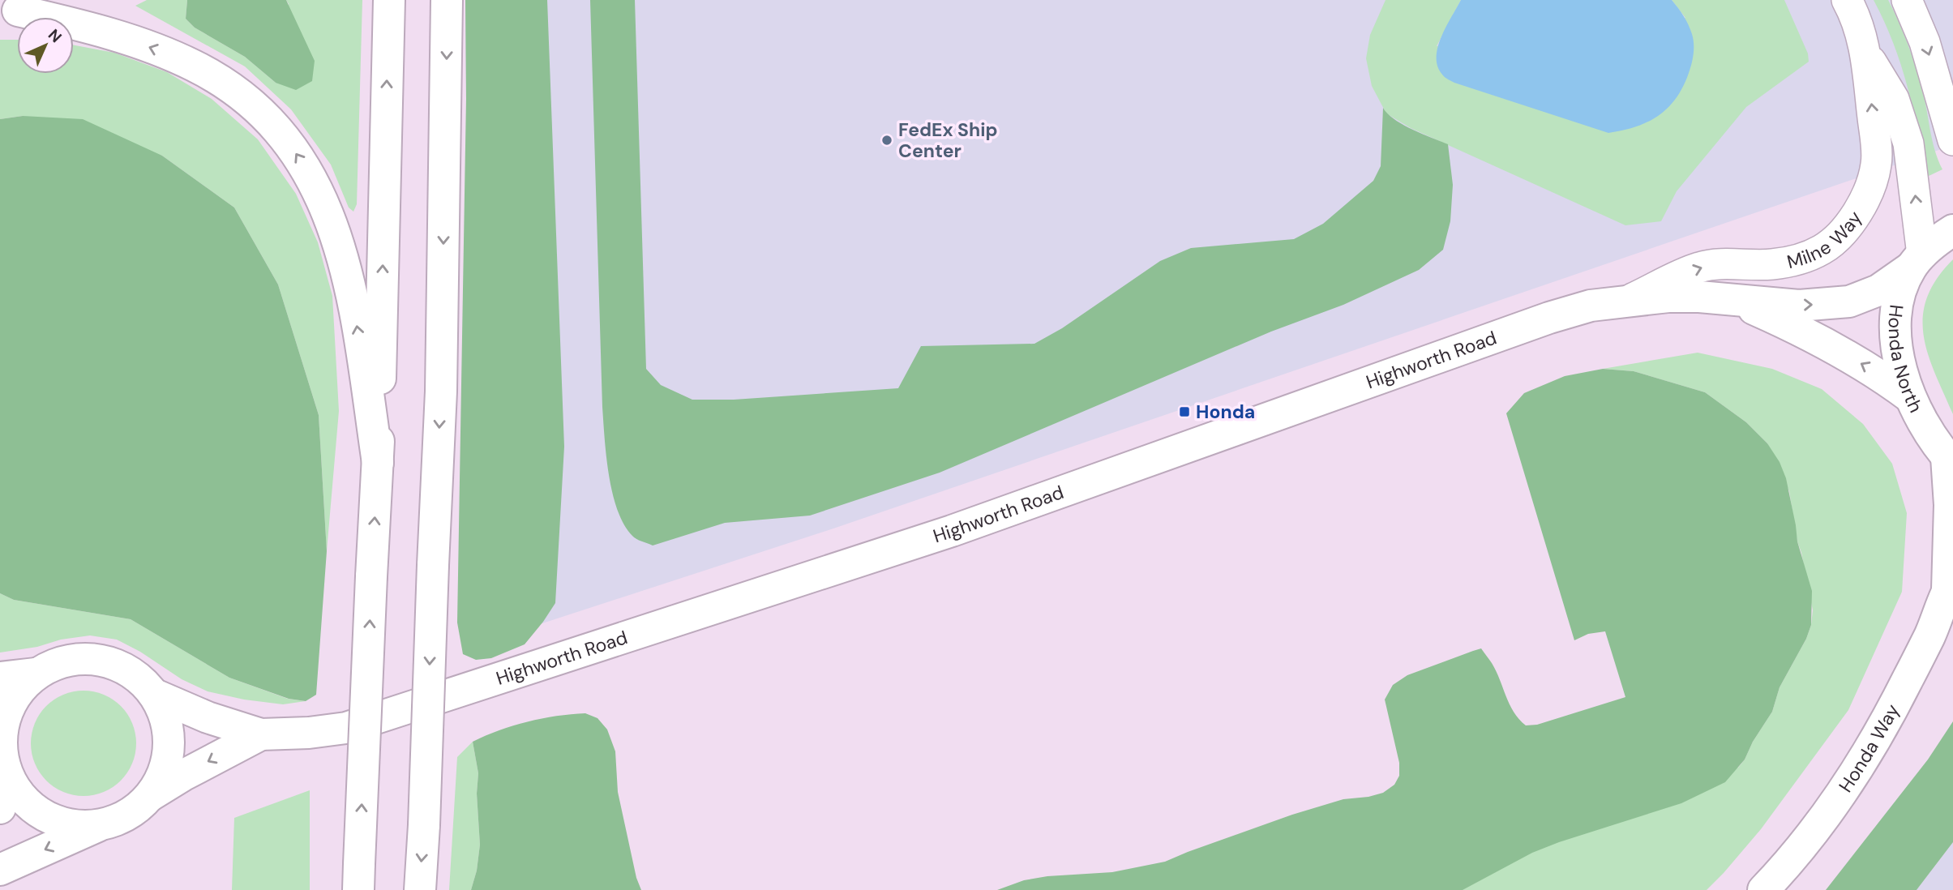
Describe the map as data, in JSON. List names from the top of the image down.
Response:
{
  "streets": {
    "main road": ["Honda North", "Highworth Road", "Honda Way"],
    "street": ["Milne Way"]
  },
  "crossings": [
    ["Milne Way", "Honda North"],
    ["Milne Way", "Highworth Road"],
    ["Honda North", "Highworth Road"],
    ["Honda North", "Honda Way"]
  ],
  "places": {
    "other": ["FedEx Ship Center"],
    "transit": ["Honda"]
  },
  "north": "top right"
}
